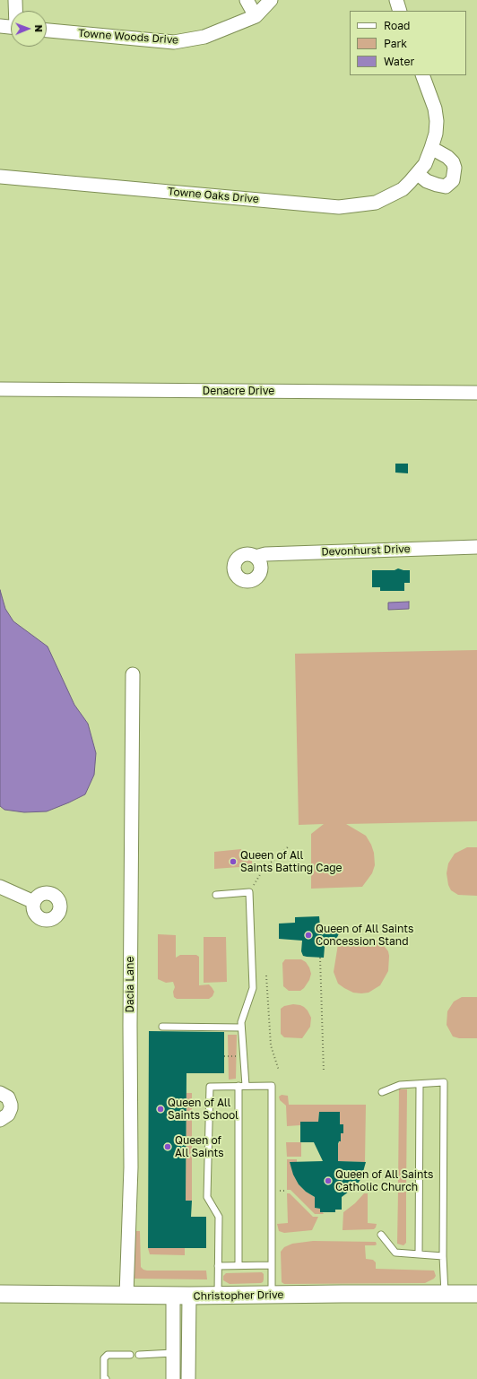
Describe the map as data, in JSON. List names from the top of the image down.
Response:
{
  "streets": {
    "street": [
      "Towne Woods Drive",
      "Towne Oaks Drive",
      "Denacre Drive",
      "Devonhurst Drive",
      "Dacia Lane",
      "Christopher Drive"
    ]
  },
  "crossings": [
    ["Dacia Lane", "Christopher Drive"]
  ],
  "places": [
    "Queen of All Saints Batting Cage",
    "Queen of All Saints Concession Stand",
    "Queen of All Saints School",
    "Queen of All Saints",
    "Queen of All Saints Catholic Church"
  ],
  "legend": ["Road", "Park", "Water"],
  "north": "right"
}
